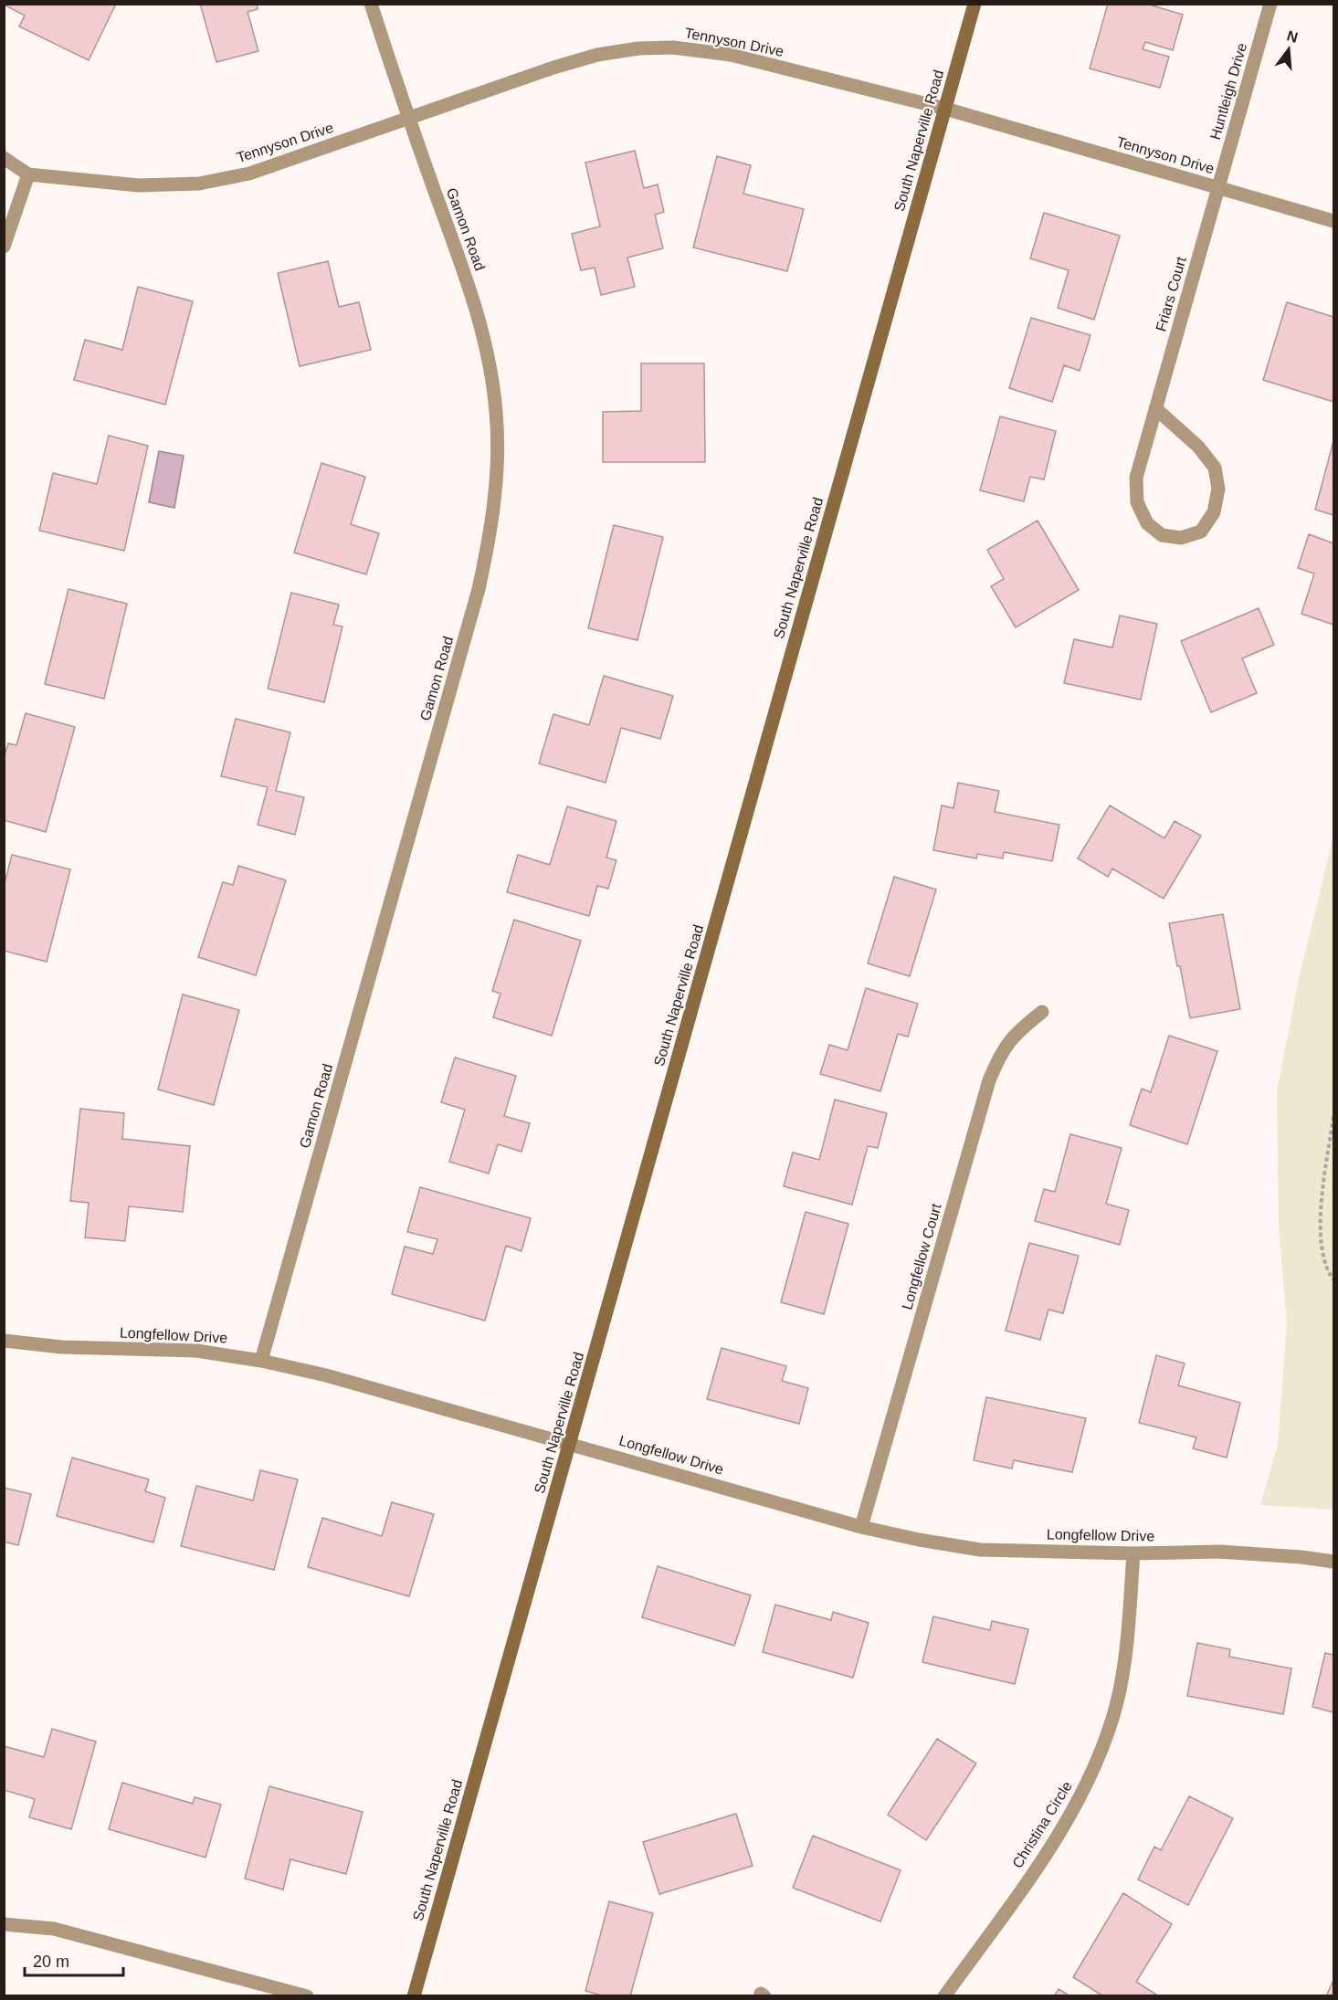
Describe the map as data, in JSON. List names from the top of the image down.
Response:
{
  "streets": {
    "main road": ["South Naperville Road"],
    "street": [
      "Tennyson Drive",
      "Huntleigh Drive",
      "Gamon Road",
      "Friars Court",
      "Longfellow Court",
      "Longfellow Drive",
      "Christina Circle"
    ]
  },
  "crossings": [
    ["Tennyson Drive", "Huntleigh Drive"],
    ["Tennyson Drive", "South Naperville Road"],
    ["Tennyson Drive", "Gamon Road"],
    ["Tennyson Drive", "Friars Court"],
    ["Huntleigh Drive", "Friars Court"],
    ["South Naperville Road", "Longfellow Drive"],
    ["Gamon Road", "Longfellow Drive"],
    ["Longfellow Court", "Longfellow Drive"],
    ["Longfellow Drive", "Christina Circle"]
  ],
  "scale_bar": "20 m",
  "north": "top"
}
